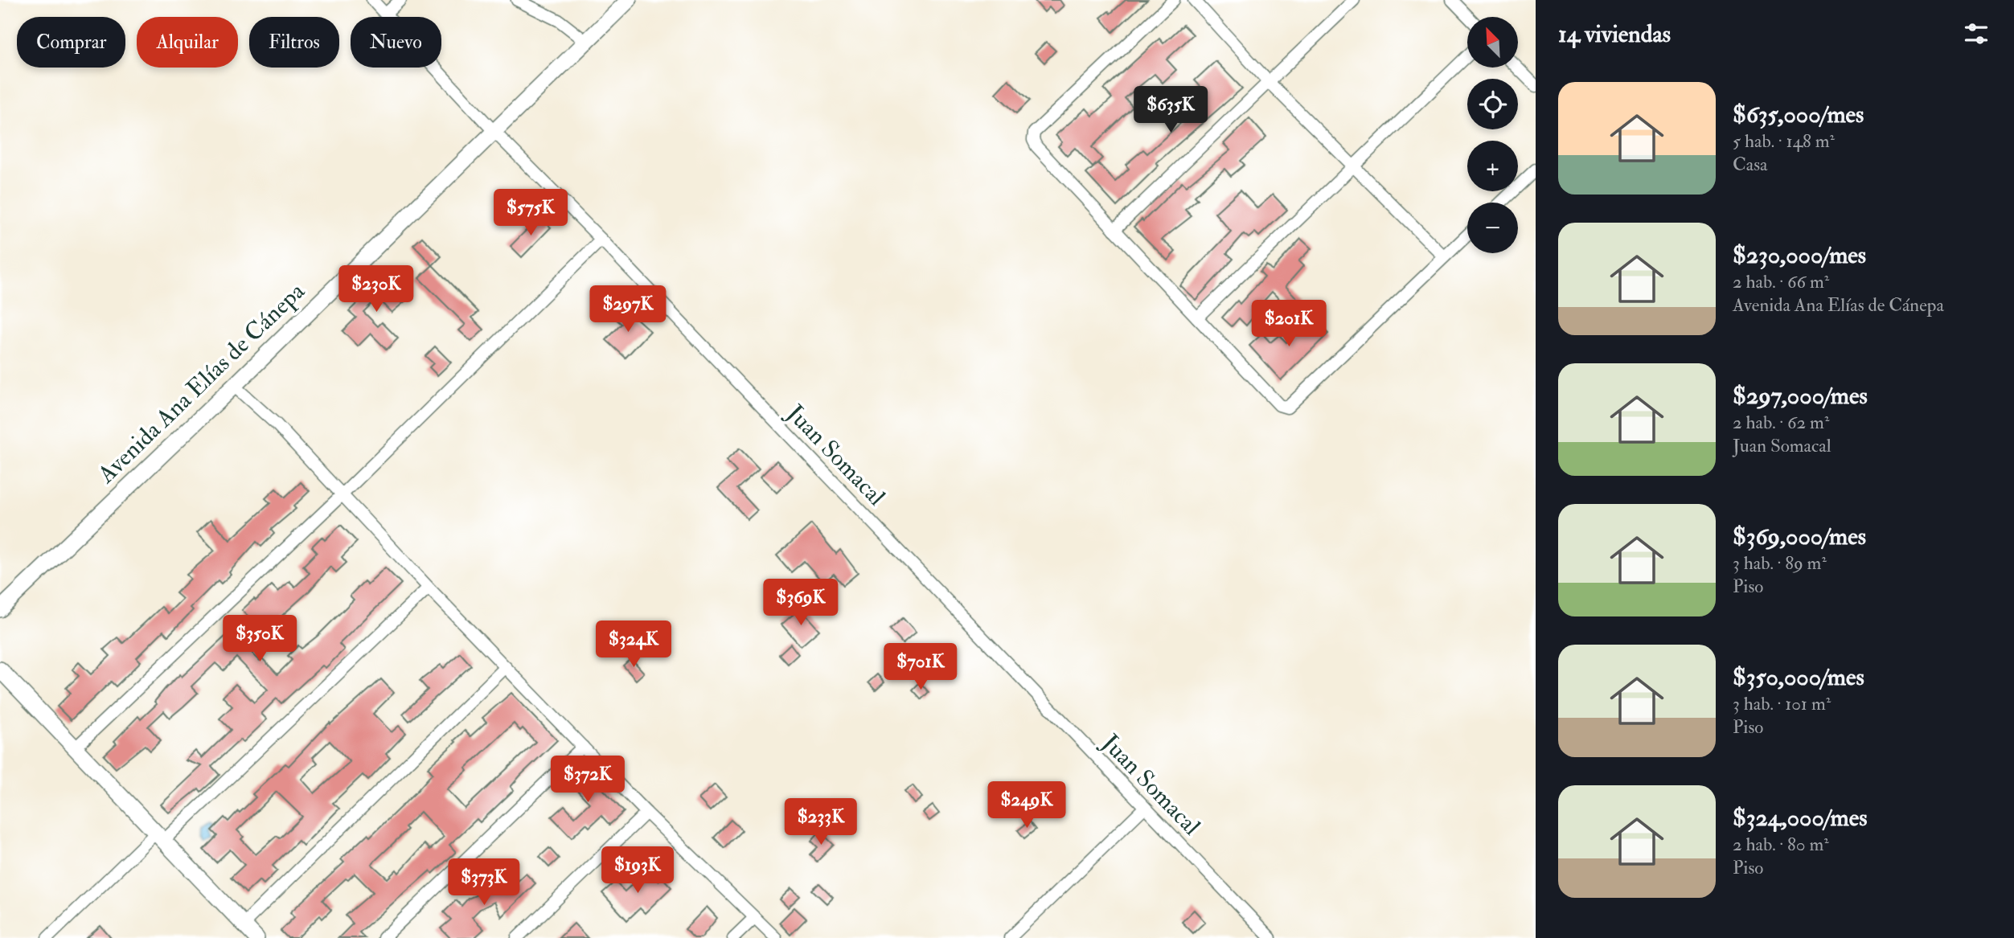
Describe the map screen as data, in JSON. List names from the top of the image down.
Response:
{
  "streets": {
    "main road": ["Avenida Ana Elías de Cánepa"],
    "street": ["Juan Somacal"]
  },
  "crossings": [
    ["Avenida Ana Elías de Cánepa", "Juan Somacal"]
  ],
  "north": "top left",
  "page": {
    "heading": "14 viviendas",
    "map_buttons": ["+", "−"],
    "chip": [
      "Comprar",
      "Alquilar",
      "Filtros",
      "Nuevo"
    ],
    "list": [
      {
        "name": "$635,000/mes",
        "note": "5 hab. · 148 m² · Casa"
      },
      {
        "name": "$230,000/mes",
        "note": "2 hab. · 66 m² · Avenida Ana Elías de Cánepa"
      },
      {
        "name": "$297,000/mes",
        "note": "2 hab. · 62 m² · Juan Somacal"
      },
      {
        "name": "$369,000/mes",
        "note": "3 hab. · 89 m² · Piso"
      },
      {
        "name": "$350,000/mes",
        "note": "3 hab. · 101 m² · Piso"
      },
      {
        "name": "$324,000/mes",
        "note": "2 hab. · 80 m² · Piso"
      }
    ],
    "price": [
      "$635K",
      "$575K",
      "$230K",
      "$297K",
      "$201K",
      "$369K",
      "$350K",
      "$324K",
      "$701K",
      "$372K",
      "$249K",
      "$233K",
      "$193K",
      "$373K"
    ]
  }
}
